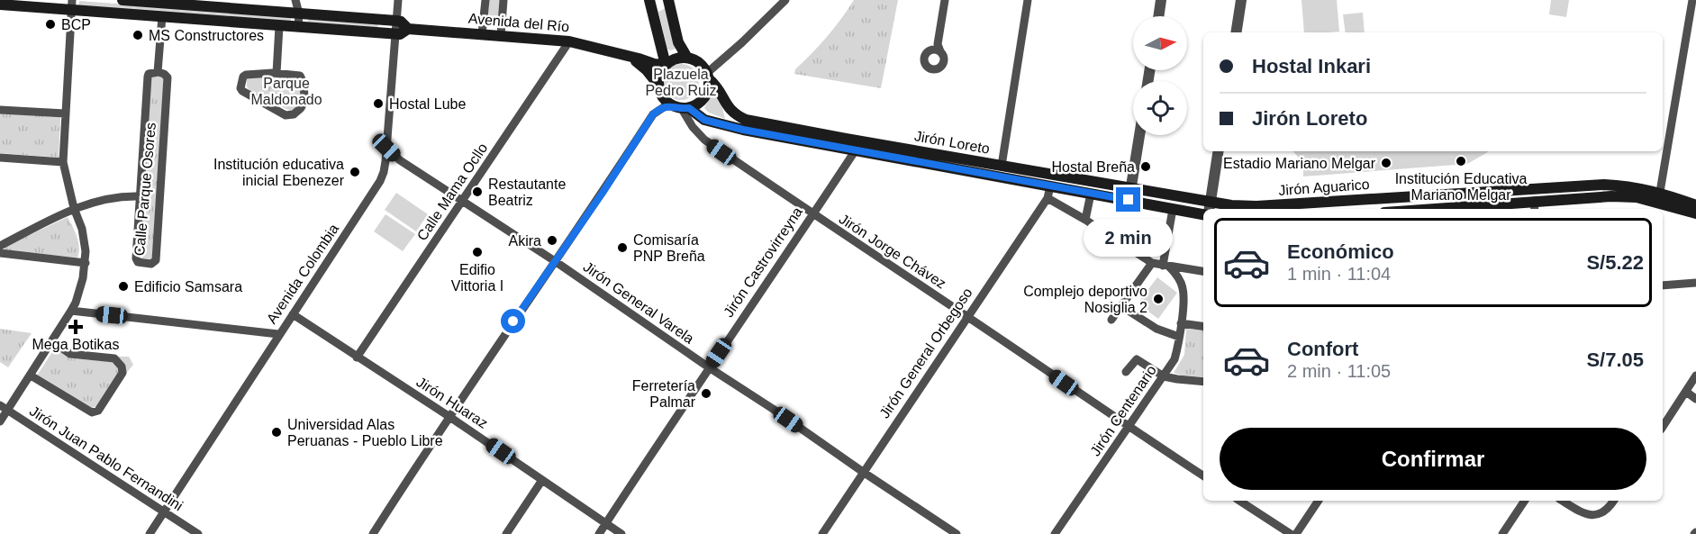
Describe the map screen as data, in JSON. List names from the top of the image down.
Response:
{
  "streets": {
    "main road": ["Avenida del Río", "Jirón Loreto", "Jirón Aguarico"],
    "street": [
      "Calle Parque Osores",
      "Calle Mama Ocllo",
      "Jirón Jorge Chávez",
      "Jirón Castrovirreyna",
      "Avenida Colombia",
      "Jirón General Varela",
      "Jirón General Orbegoso",
      "Jirón Huaraz",
      "Jirón Centenario",
      "Jirón Juan Pablo Fernandini"
    ]
  },
  "crossings": [
    ["Avenida del Río", "Jirón Loreto"],
    ["Avenida del Río", "Calle Parque Osores"],
    ["Avenida del Río", "Calle Mama Ocllo"],
    ["Avenida del Río", "Jirón Jorge Chávez"],
    ["Avenida del Río", "Avenida Colombia"],
    ["Jirón Loreto", "Jirón Jorge Chávez"],
    ["Jirón Loreto", "Jirón Castrovirreyna"],
    ["Jirón Loreto", "Jirón General Orbegoso"],
    ["Calle Mama Ocllo", "Jirón General Varela"],
    ["Calle Mama Ocllo", "Jirón Huaraz"],
    ["Jirón Jorge Chávez", "Jirón Castrovirreyna"],
    ["Jirón Jorge Chávez", "Jirón General Orbegoso"],
    ["Jirón Jorge Chávez", "Jirón Centenario"],
    ["Jirón Castrovirreyna", "Jirón General Varela"],
    ["Jirón Castrovirreyna", "Jirón Huaraz"],
    ["Avenida Colombia", "Jirón General Varela"],
    ["Avenida Colombia", "Jirón Huaraz"],
    ["Avenida Colombia", "Jirón Juan Pablo Fernandini"],
    ["Jirón General Varela", "Jirón General Orbegoso"]
  ],
  "parks": ["Plazuela Pedro Ruiz", "Parque Maldonado"],
  "places": {
    "other": [
      "BCP",
      "MS Constructores",
      "Hostal Lube",
      "Institución Educativa Mariano Melgar",
      "Estadio Mariano Melgar",
      "Hostal Breña",
      "Institución educativa inicial Ebenezer",
      "Restautante Beatriz",
      "Akira",
      "Comisaría PNP Breña",
      "Edifio Vittoria I",
      "Edificio Samsara",
      "Complejo deportivo Nosiglia 2",
      "Ferretería Palmar",
      "Universidad Alas Peruanas - Pueblo Libre"
    ],
    "health": ["Mega Botikas"]
  },
  "north": "right",
  "page": {
    "banner": ["Hostal Inkari", "Jirón Loreto"],
    "list": [
      {
        "name": "Económico",
        "note": "1 min · 11:04",
        "value": "S/5.22"
      },
      {
        "name": "Confort",
        "note": "2 min · 11:05",
        "value": "S/7.05"
      }
    ],
    "bubble": "2 min",
    "buttons": "Confirmar"
  }
}
